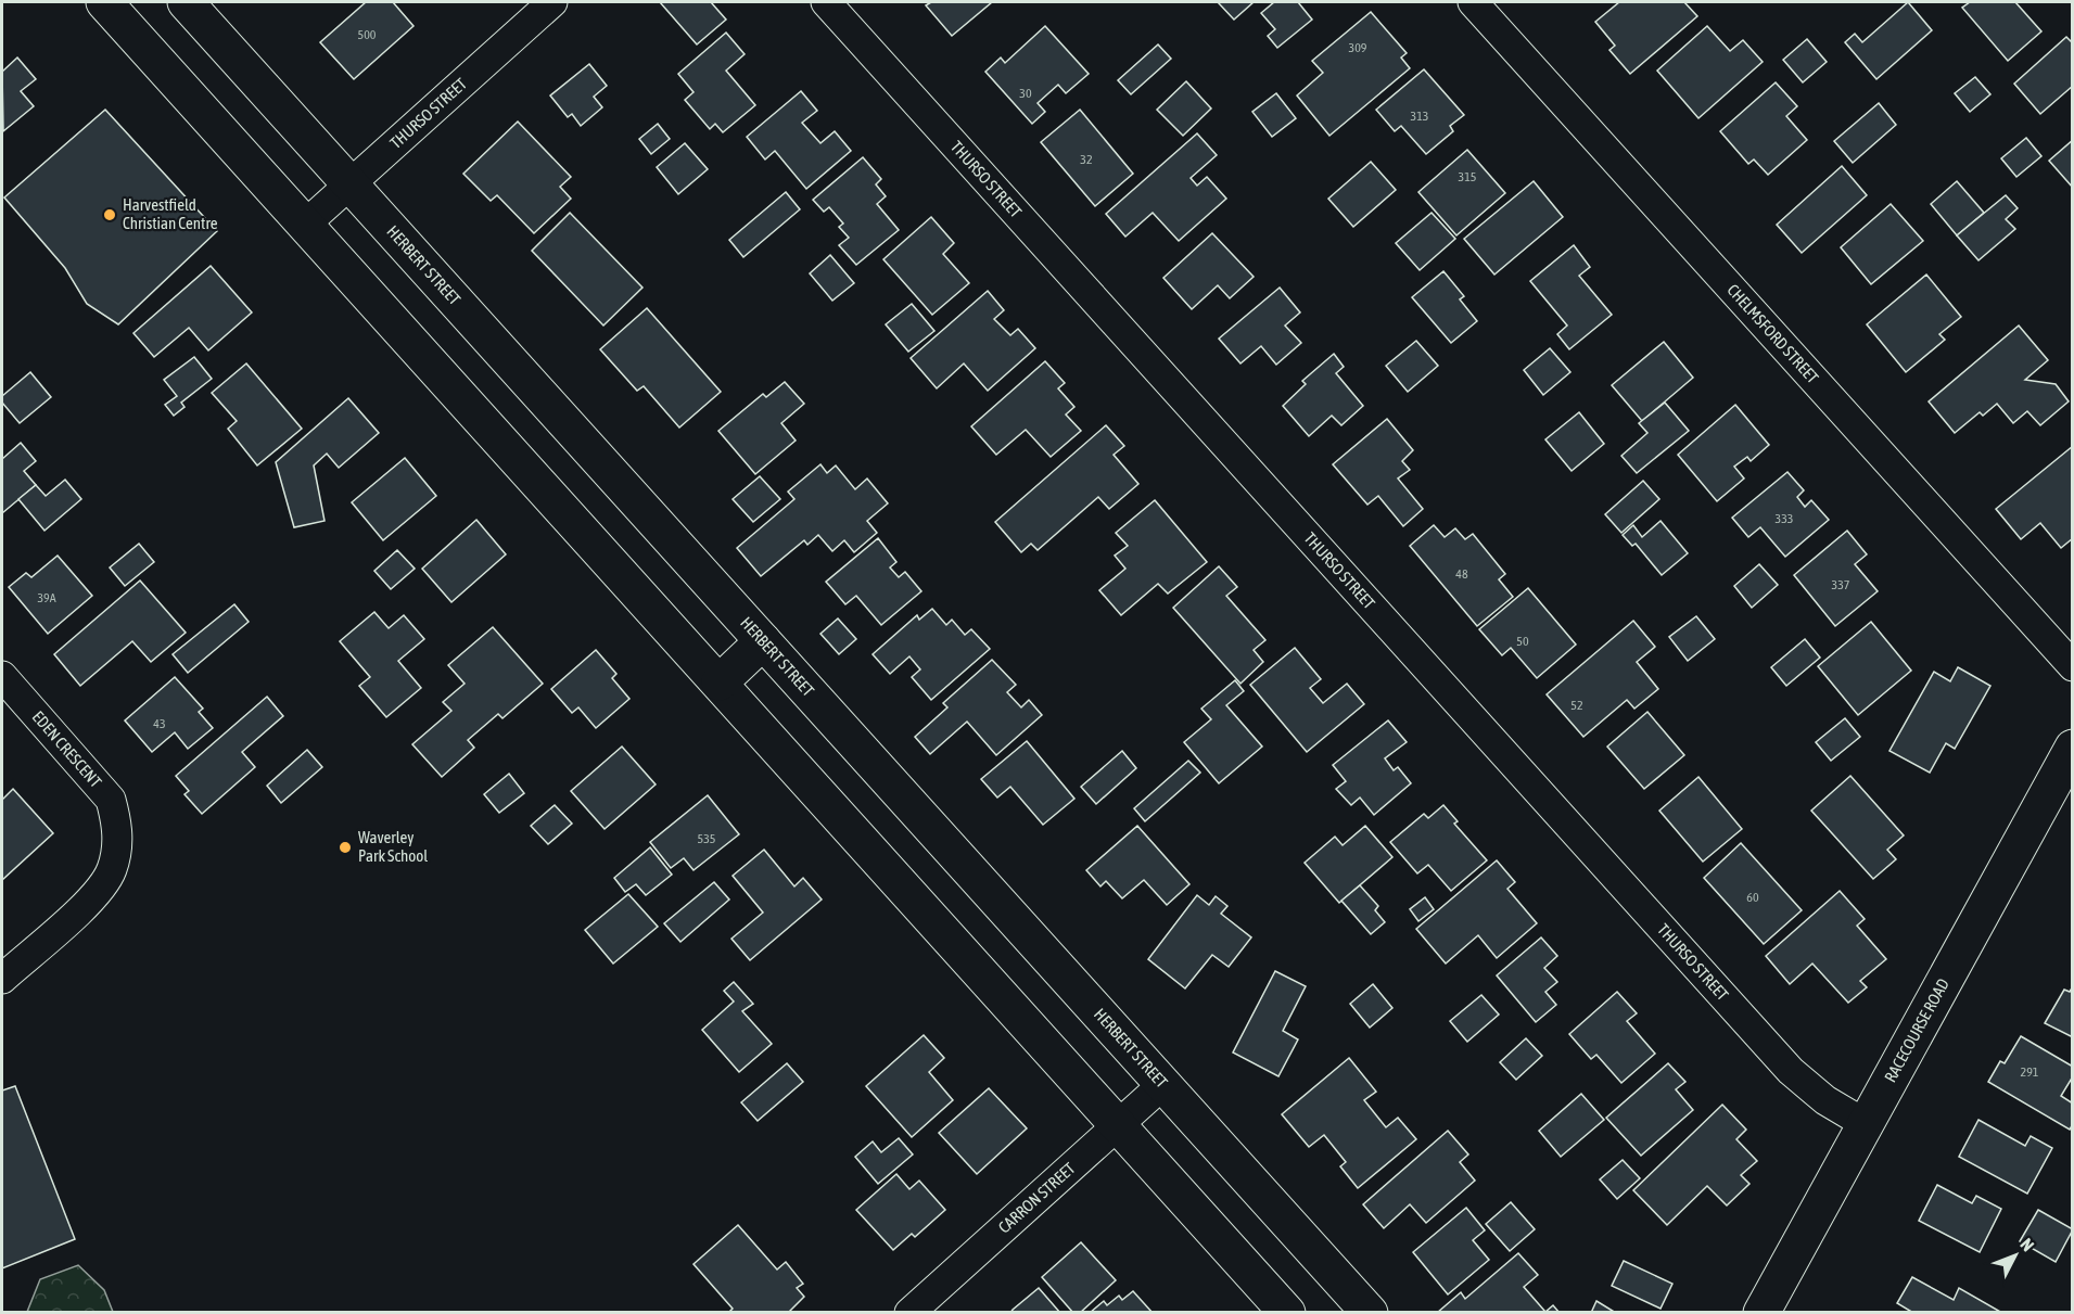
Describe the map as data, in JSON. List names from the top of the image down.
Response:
{
  "streets": {
    "street": [
      "THURSO STREET",
      "HERBERT STREET",
      "CHELMSFORD STREET",
      "EDEN CRESCENT",
      "RACECOURSE ROAD",
      "CARRON STREET"
    ]
  },
  "crossings": [
    ["THURSO STREET", "HERBERT STREET"],
    ["THURSO STREET", "RACECOURSE ROAD"],
    ["HERBERT STREET", "CARRON STREET"]
  ],
  "places": ["Harvestfield Christian Centre", "Waverley Park School"],
  "house_numbers": [
    "500",
    "309",
    "30",
    "313",
    "32",
    "315",
    "333",
    "48",
    "337",
    "39A",
    "50",
    "52",
    "43",
    "535",
    "60",
    "291"
  ],
  "north": "top right"
}
